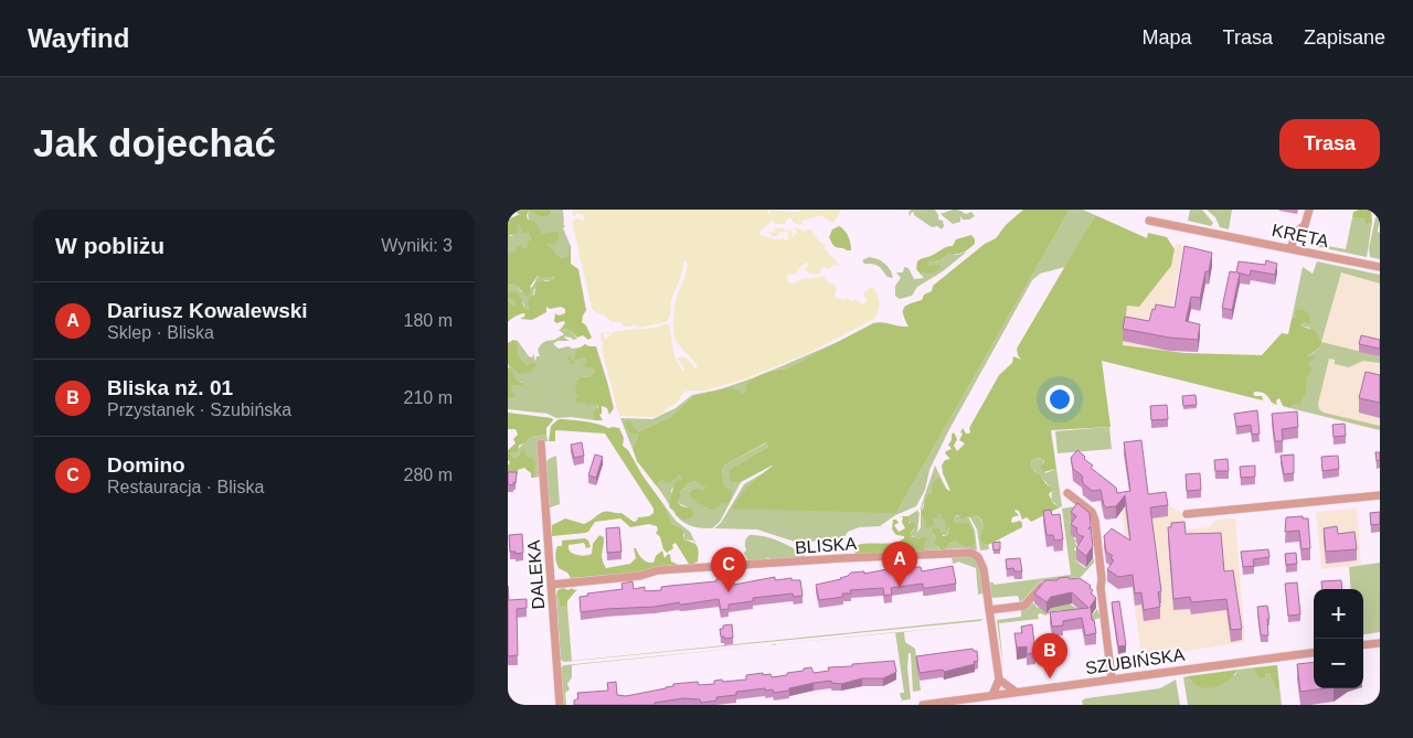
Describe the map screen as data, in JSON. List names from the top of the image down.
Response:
{
  "streets": {
    "street": [
      "KRĘTA",
      "BLISKA",
      "DALEKA",
      "SZUBIŃSKA"
    ]
  },
  "crossings": [
    ["BLISKA", "DALEKA"]
  ],
  "page": {
    "header": "Wayfind",
    "nav": ["Mapa", "Trasa", "Zapisane"],
    "buttons": "Trasa",
    "title": "Jak dojechać",
    "heading": ["W pobliżu", "Wyniki: 3"],
    "list": [
      {
        "mark": "A",
        "name": "Dariusz Kowalewski",
        "note": "Sklep · Bliska",
        "value": "180 m"
      },
      {
        "mark": "B",
        "name": "Bliska nż. 01",
        "note": "Przystanek · Szubińska",
        "value": "210 m"
      },
      {
        "mark": "C",
        "name": "Domino",
        "note": "Restauracja · Bliska",
        "value": "280 m"
      }
    ],
    "pins": ["A", "C", "B"],
    "map_buttons": ["+", "−"]
  }
}
